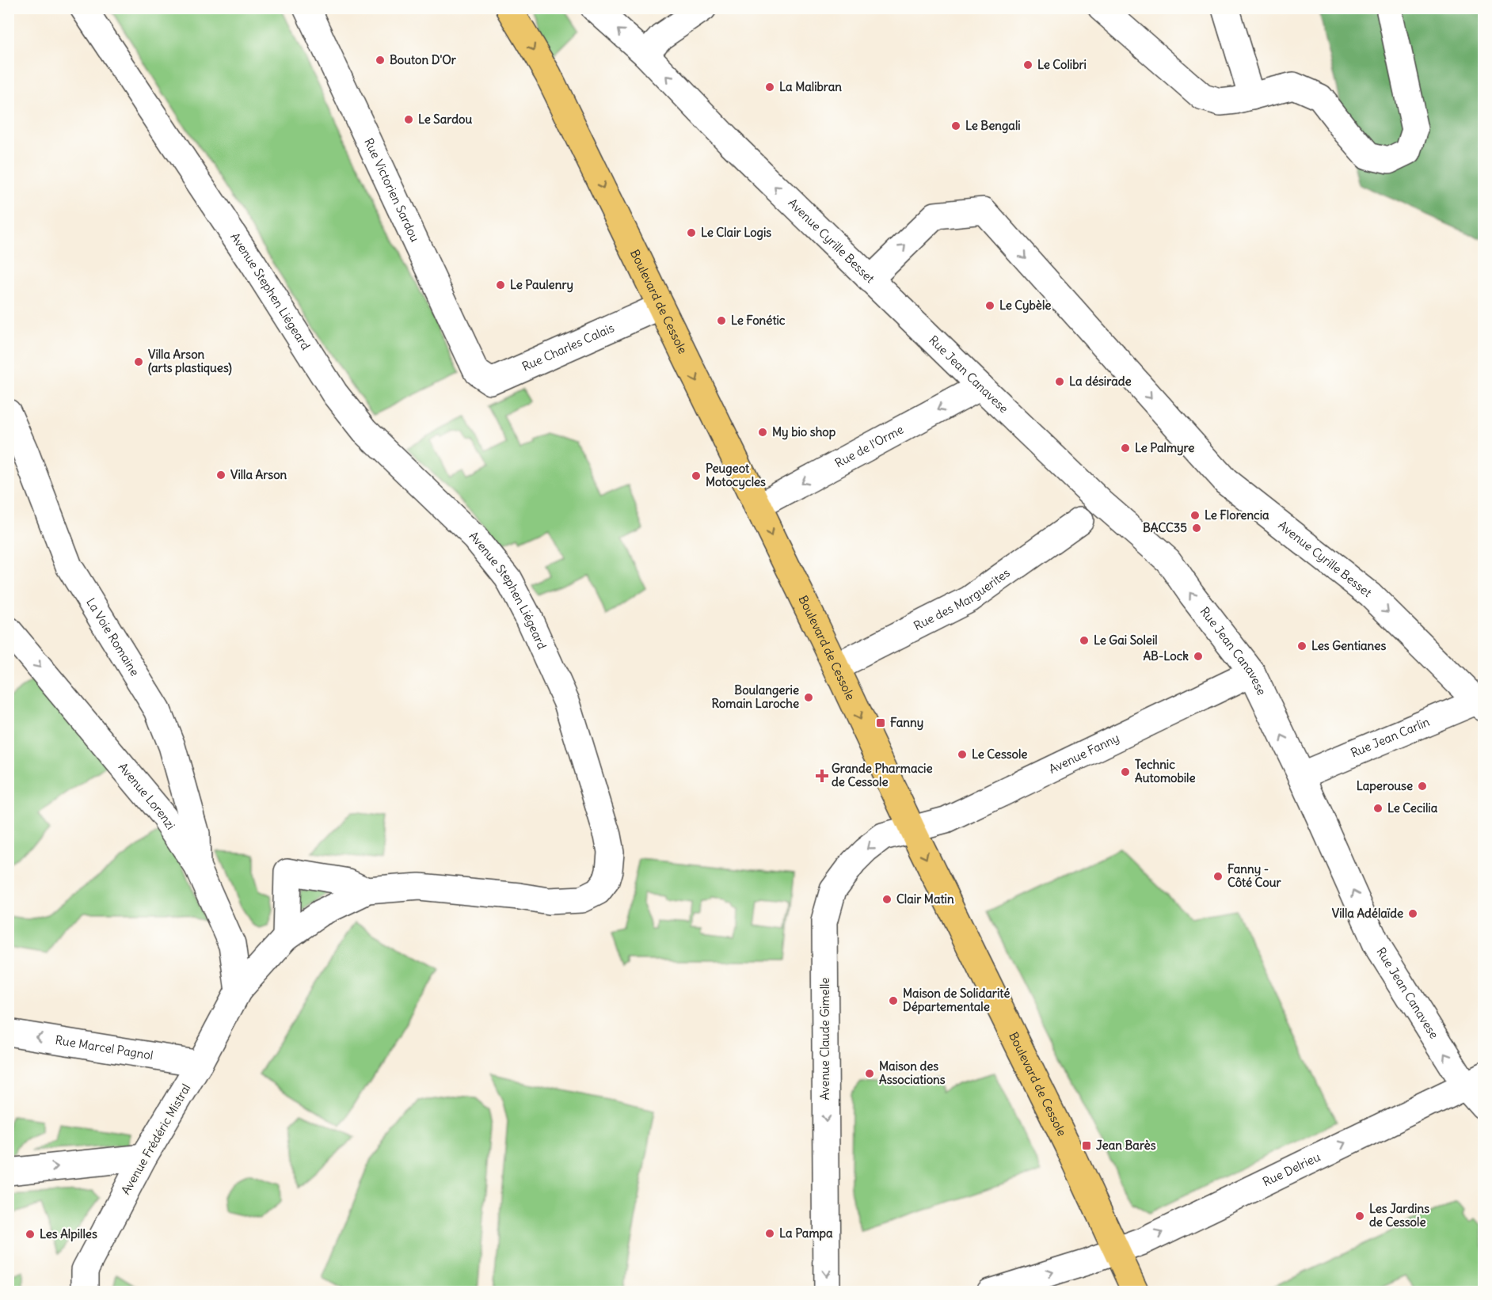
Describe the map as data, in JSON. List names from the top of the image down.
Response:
{
  "streets": {
    "main road": ["Boulevard de Cessole"],
    "street": [
      "Rue Victorien Sardou",
      "Avenue Cyrille Besset",
      "Avenue Stephen Liégeard",
      "Rue Charles Calais",
      "Rue Jean Canavese",
      "Rue de l'Orme",
      "Rue des Marguerites",
      "La Voie Romaine",
      "Rue Jean Carlin",
      "Avenue Fanny",
      "Avenue Lorenzi",
      "Avenue Claude Gimelle",
      "Rue Marcel Pagnol",
      "Avenue Frédéric Mistral",
      "Rue Delrieu"
    ]
  },
  "crossings": [
    ["Rue Victorien Sardou", "Rue Charles Calais"],
    ["Avenue Cyrille Besset", "Rue Jean Canavese"],
    ["Avenue Cyrille Besset", "Rue Jean Carlin"],
    ["Avenue Stephen Liégeard", "Avenue Lorenzi"],
    ["Avenue Stephen Liégeard", "Avenue Frédéric Mistral"],
    ["Boulevard de Cessole", "Rue Charles Calais"],
    ["Boulevard de Cessole", "Rue de l'Orme"],
    ["Boulevard de Cessole", "Rue des Marguerites"],
    ["Boulevard de Cessole", "Avenue Fanny"],
    ["Boulevard de Cessole", "Avenue Claude Gimelle"],
    ["Boulevard de Cessole", "Rue Delrieu"],
    ["Rue Jean Canavese", "Rue de l'Orme"],
    ["Rue Jean Canavese", "Rue Jean Carlin"],
    ["Rue Jean Canavese", "Avenue Fanny"],
    ["Rue Jean Canavese", "Rue Delrieu"],
    ["La Voie Romaine", "Avenue Lorenzi"],
    ["Avenue Fanny", "Avenue Claude Gimelle"],
    ["Avenue Lorenzi", "Avenue Frédéric Mistral"],
    ["Rue Marcel Pagnol", "Avenue Frédéric Mistral"]
  ],
  "one_way": [
    "Boulevard de Cessole",
    "Rue Jean Canavese",
    "Rue de l'Orme",
    "Avenue Lorenzi",
    "Avenue Claude Gimelle",
    "Rue Delrieu"
  ],
  "places": {
    "other": [
      "Bouton D'Or",
      "Le Colibri",
      "La Malibran",
      "Le Sardou",
      "Le Bengali",
      "Le Clair Logis",
      "Le Paulenry",
      "Le Cybèle",
      "Le Fonétic",
      "Villa Arson (arts plastiques)",
      "La désirade",
      "My bio shop",
      "Le Palmyre",
      "Villa Arson",
      "Peugeot Motocycles",
      "Le Florencia",
      "BACC35",
      "Le Gai Soleil",
      "Les Gentianes",
      "AB-Lock",
      "Boulangerie Romain Laroche",
      "Le Cessole",
      "Technic Automobile",
      "Laperouse",
      "Le Cecilia",
      "Fanny - Côté Cour",
      "Clair Matin",
      "Villa Adélaïde",
      "Maison de Solidarité Départementale",
      "Maison des Associations",
      "Les Jardins de Cessole",
      "La Pampa",
      "Les Alpilles"
    ],
    "transit": ["Fanny", "Jean Barès"],
    "health": ["Grande Pharmacie de Cessole"]
  }
}
